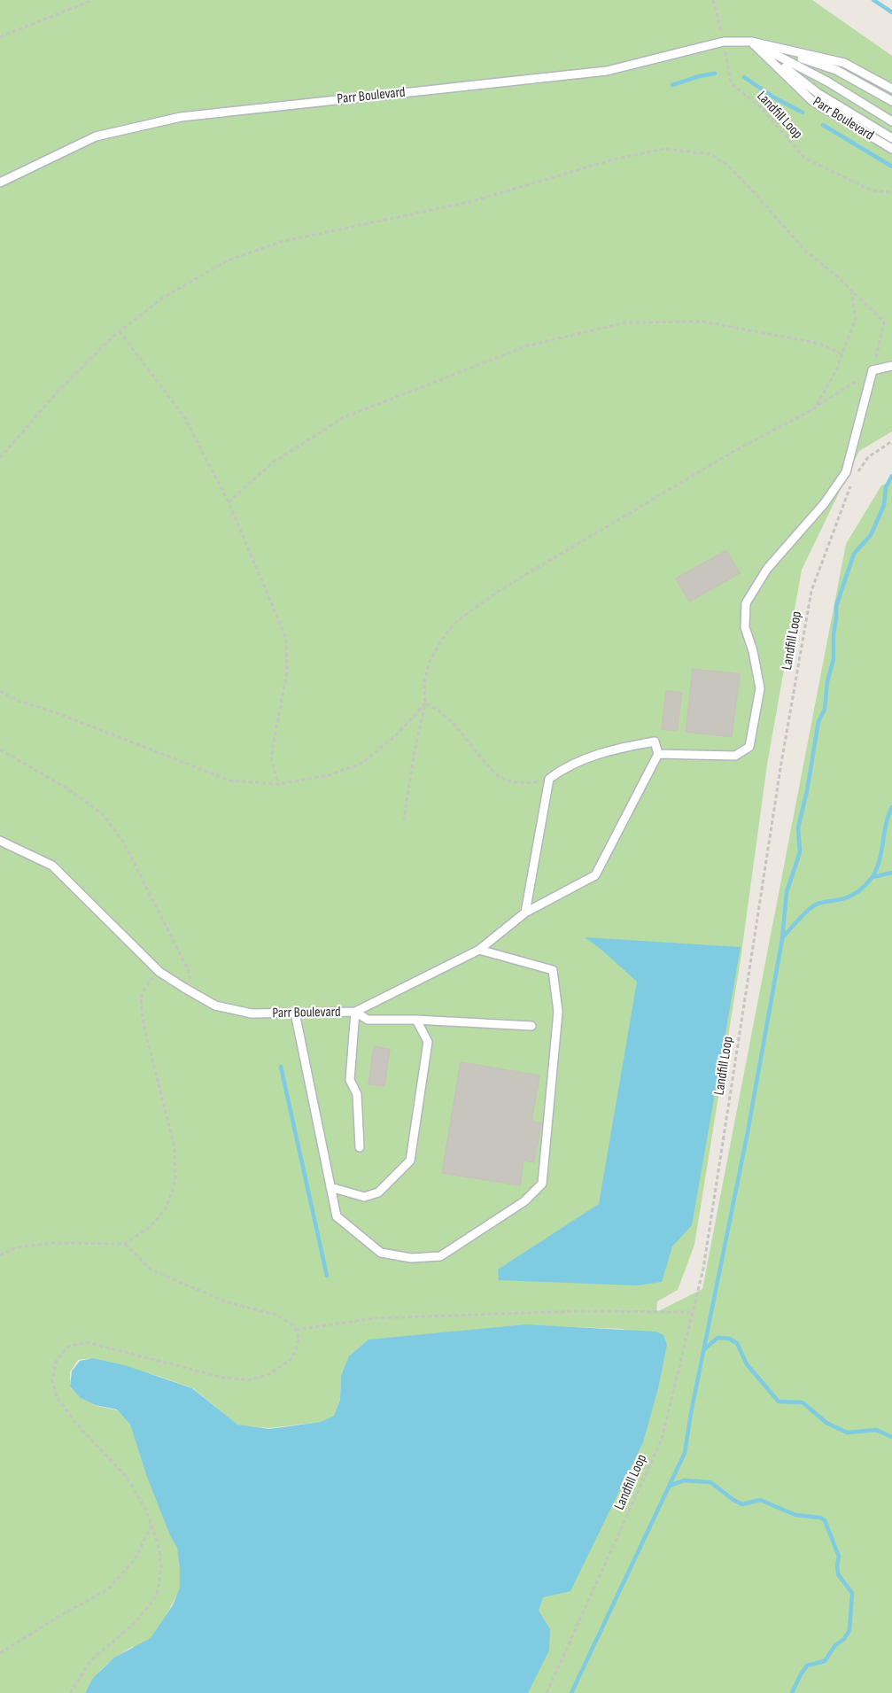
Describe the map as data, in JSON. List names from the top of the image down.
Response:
{
  "streets": {
    "lane": ["Parr Boulevard"],
    "path": ["Landfill Loop"]
  },
  "crossings": [
    ["Parr Boulevard", "Landfill Loop"]
  ]
}
